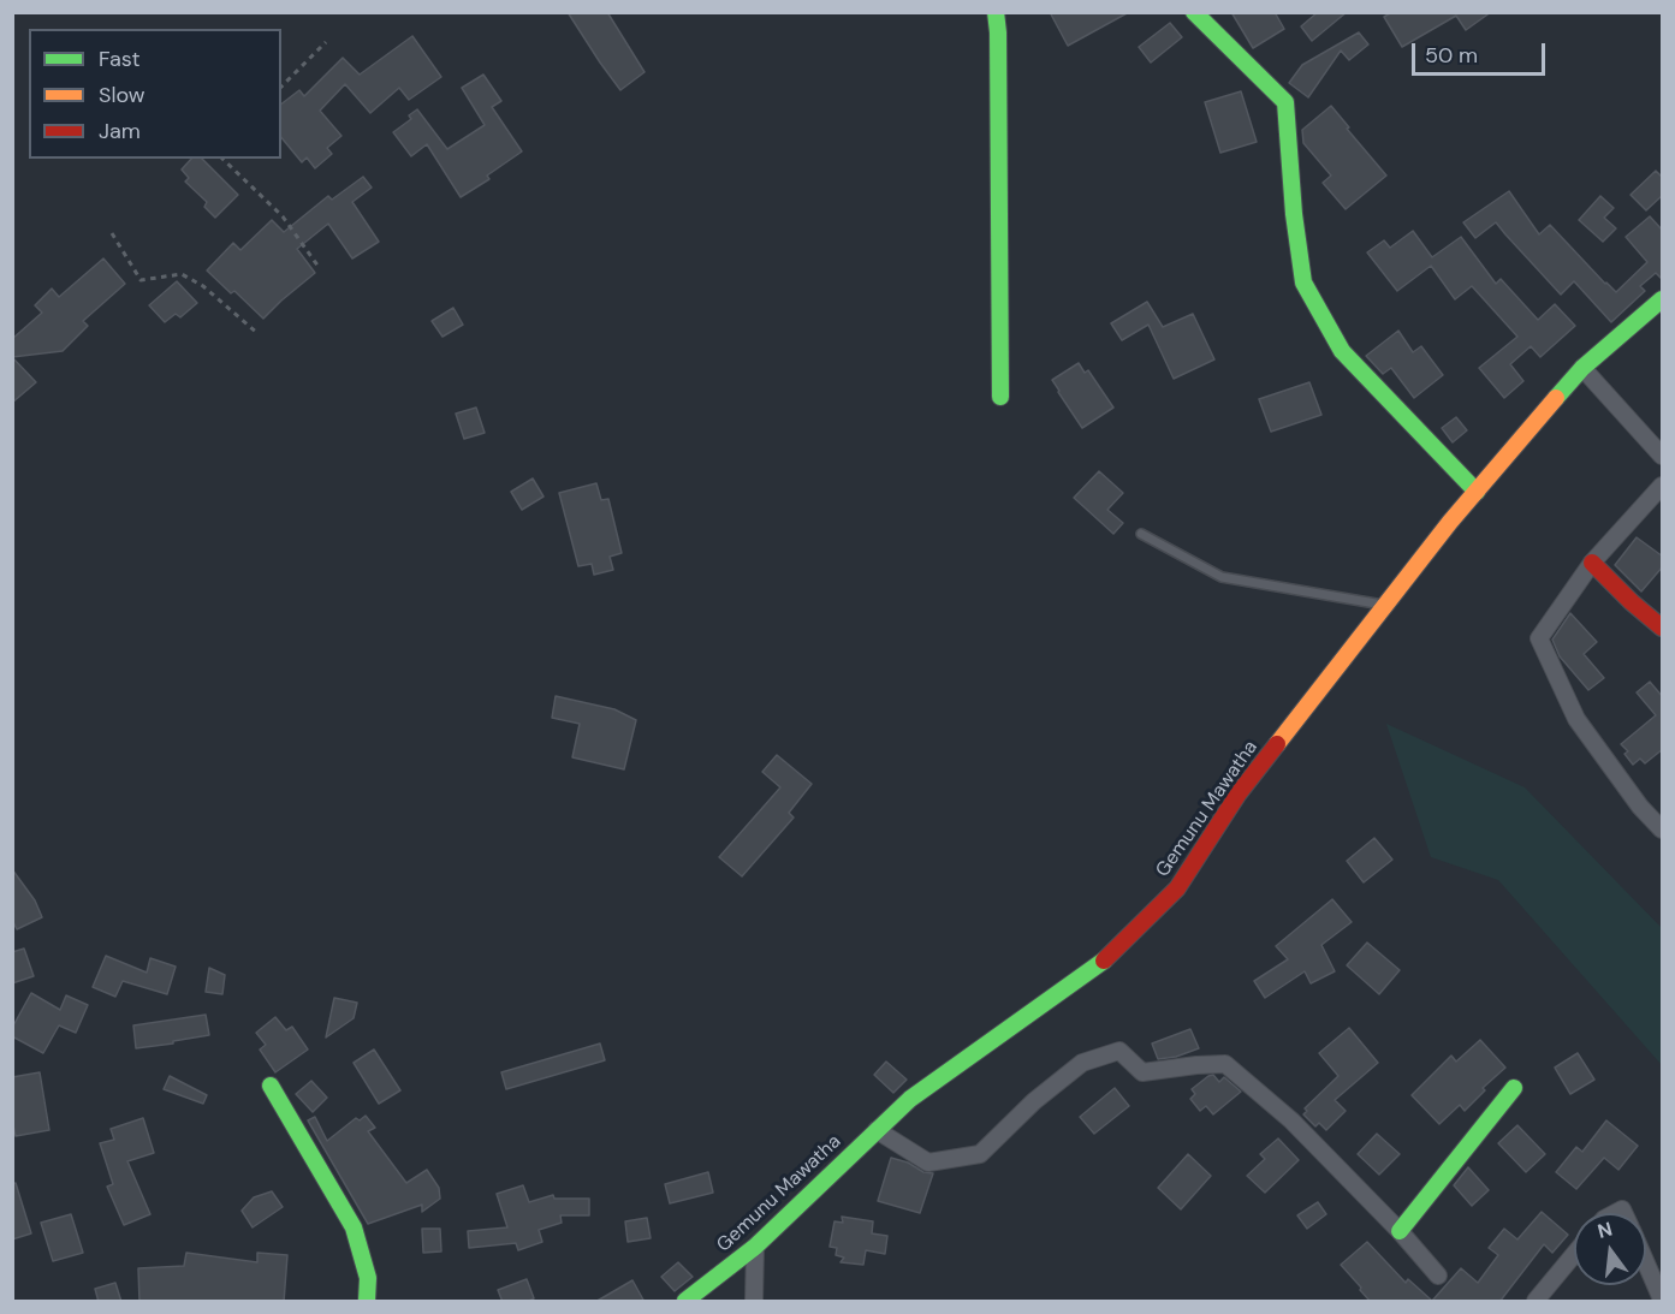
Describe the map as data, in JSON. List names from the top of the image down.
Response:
{
  "streets": {
    "street": ["Gemunu Mawatha"]
  },
  "legend": ["Fast", "Slow", "Jam"],
  "scale_bar": "50 m",
  "north": "top"
}
